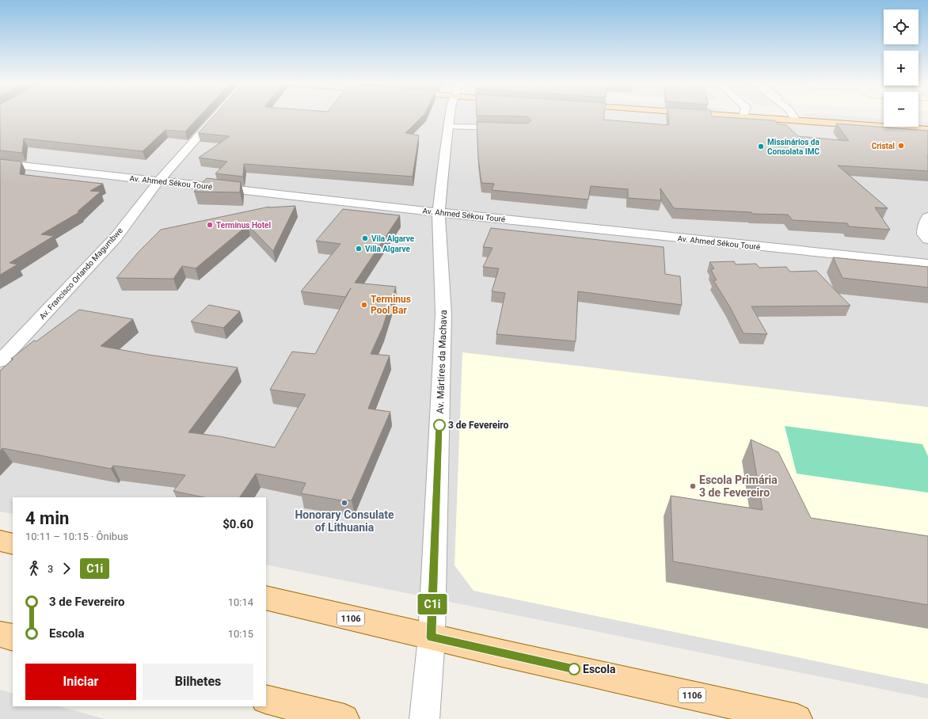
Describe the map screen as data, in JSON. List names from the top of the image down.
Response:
{
  "streets": {
    "main road": ["1106"],
    "street": ["Av. Ahmed Sékou Touré", "Av. Francisco Orlando Magumbwe", "Av. Mártires da Machava"]
  },
  "crossings": [
    ["Av. Ahmed Sékou Touré", "Av. Francisco Orlando Magumbwe"],
    ["Av. Ahmed Sékou Touré", "Av. Mártires da Machava"],
    ["Av. Mártires da Machava", "1106"]
  ],
  "places": [
    "Cristal",
    "Missinários da Consolata IMC",
    "Terminus Hotel",
    "Vila Algarve",
    "Villa Algarve",
    "Terminus Pool Bar",
    "3 de Fevereiro",
    "Escola Primária 3 de Fevereiro",
    "Honorary Consulate of Lithuania",
    "Escola"
  ],
  "lines": ["bus line C1i"],
  "page": {
    "on_map": "C1i",
    "map_buttons": ["+", "−"],
    "heading": ["4 min", "10:11 – 10:15 · Ônibus", "$0.60"],
    "legs": ["3", "C1i"],
    "list": [
      {
        "name": "3 de Fevereiro",
        "value": "10:14"
      },
      {
        "name": "Escola",
        "value": "10:15"
      }
    ],
    "buttons": ["Iniciar", "Bilhetes"]
  }
}
